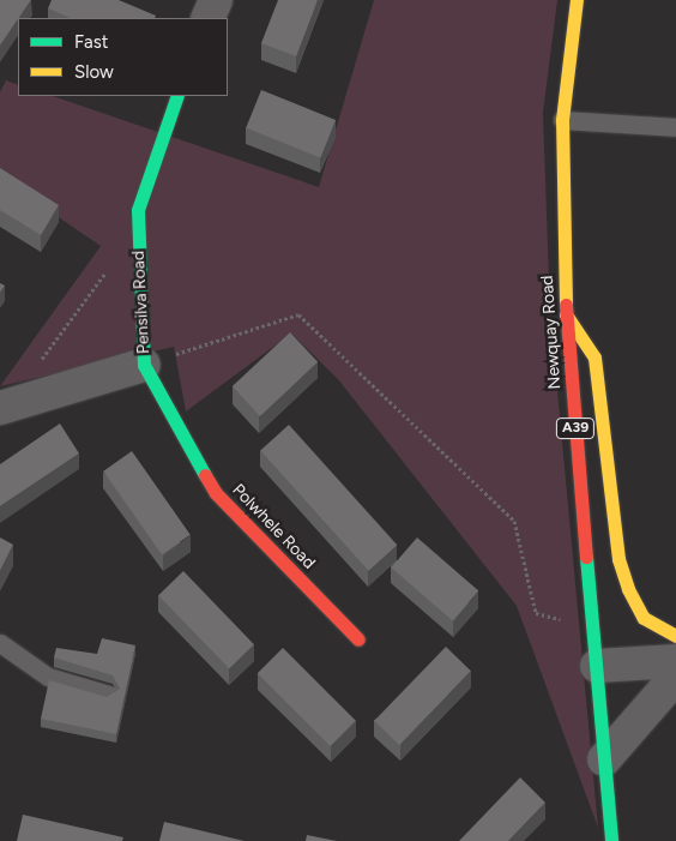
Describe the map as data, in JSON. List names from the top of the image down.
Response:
{
  "streets": {
    "main road": [
      "Pensilva Road",
      "Newquay Road",
      "A39",
      "Polwhele Road"
    ]
  },
  "crossings": [
    ["Pensilva Road", "Polwhele Road"]
  ],
  "legend": ["Fast", "Slow"]
}
